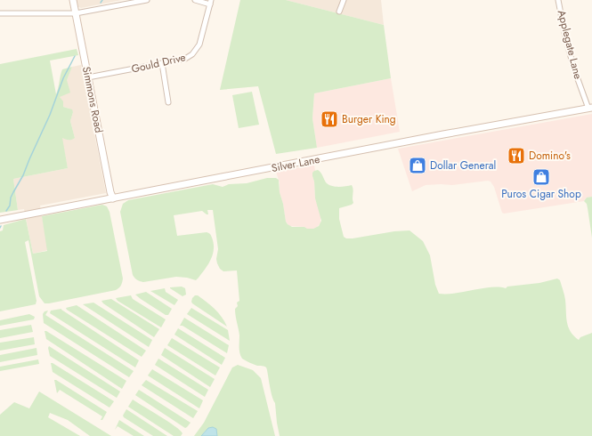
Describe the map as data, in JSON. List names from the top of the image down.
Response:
{
  "streets": {
    "main road": ["Simmons Road", "Silver Lane"],
    "street": ["Applegate Lane", "Gould Drive"]
  },
  "crossings": [
    ["Applegate Lane", "Silver Lane"],
    ["Gould Drive", "Simmons Road"],
    ["Simmons Road", "Silver Lane"]
  ],
  "places": {
    "restaurant": ["Burger King", "Domino's"],
    "shop": ["Dollar General", "Puros Cigar Shop"]
  }
}
